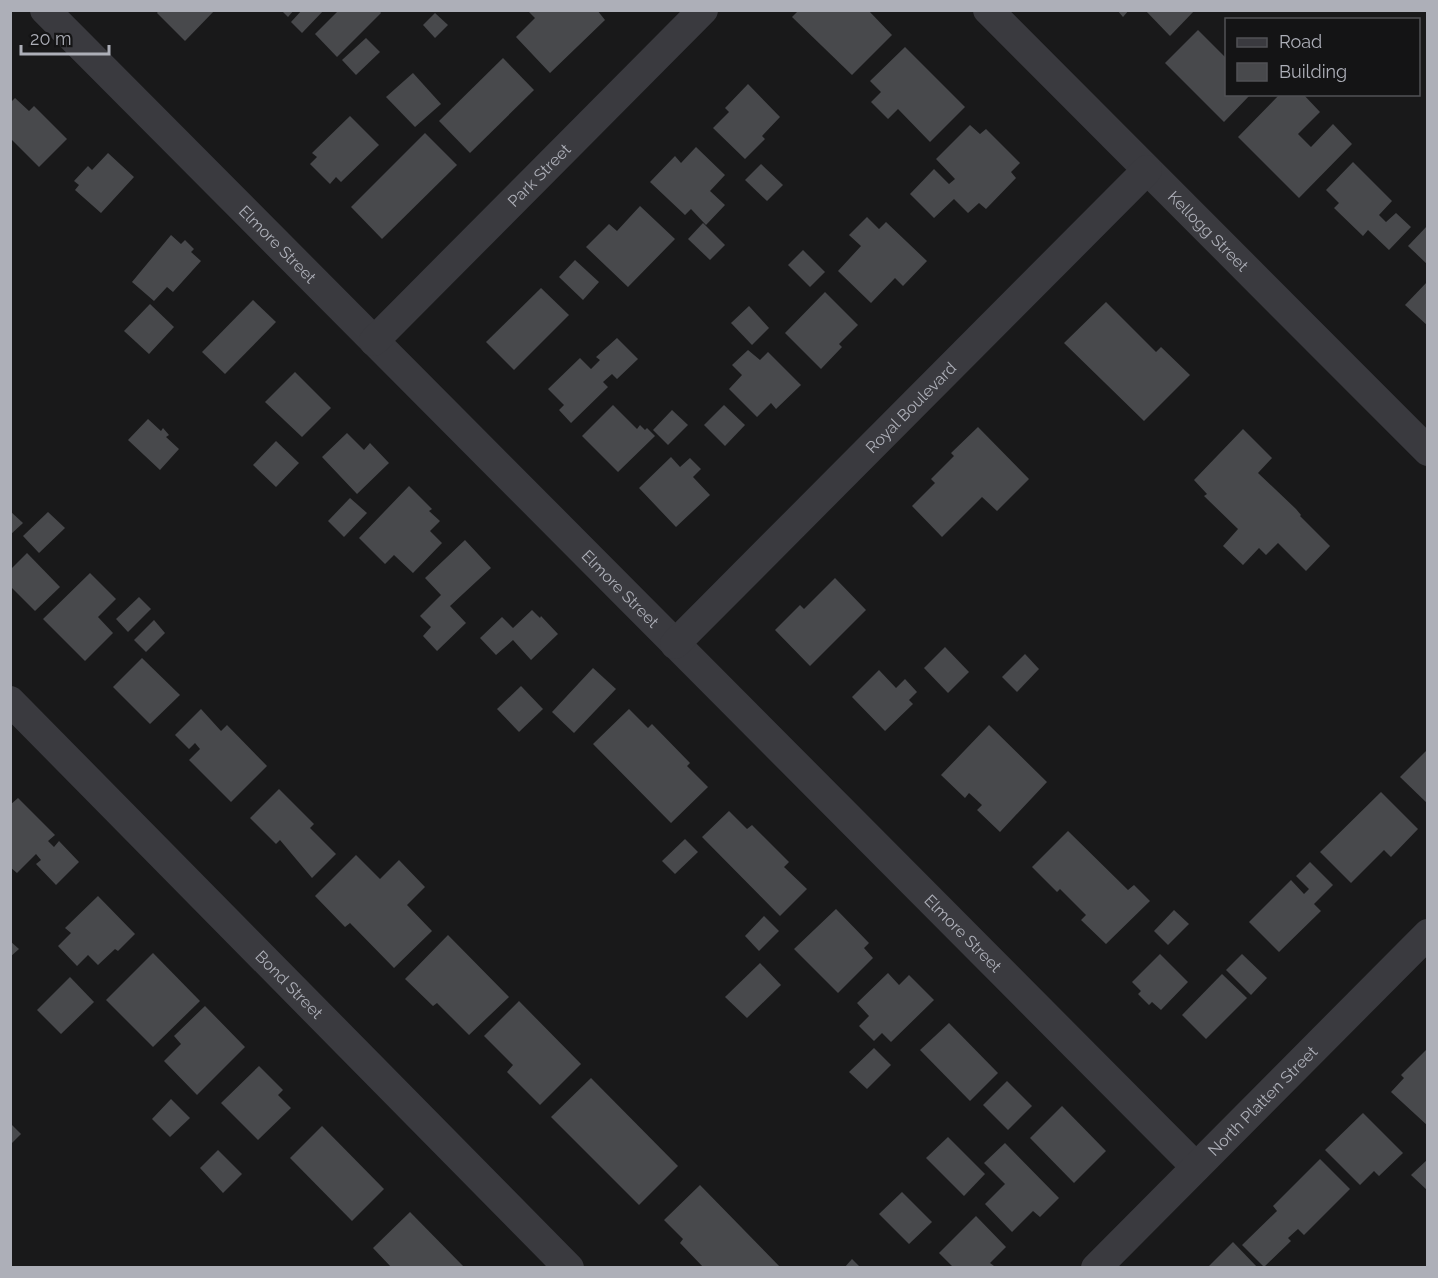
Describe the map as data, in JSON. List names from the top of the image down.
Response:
{
  "streets": {
    "street": [
      "Park Street",
      "Kellogg Street",
      "Elmore Street",
      "Royal Boulevard",
      "Bond Street",
      "North Platten Street"
    ]
  },
  "crossings": [
    ["Park Street", "Elmore Street"],
    ["Kellogg Street", "Royal Boulevard"],
    ["Elmore Street", "Royal Boulevard"],
    ["Elmore Street", "North Platten Street"]
  ],
  "legend": ["Road", "Building"],
  "scale_bar": "20 m"
}
